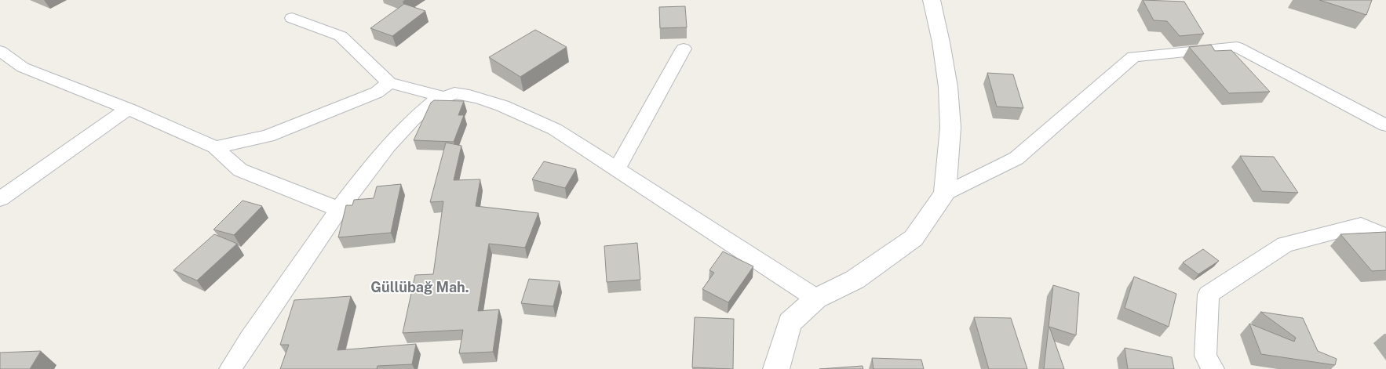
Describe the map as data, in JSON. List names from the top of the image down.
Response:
{
  "districts": ["Güllübağ Mah."]
}
